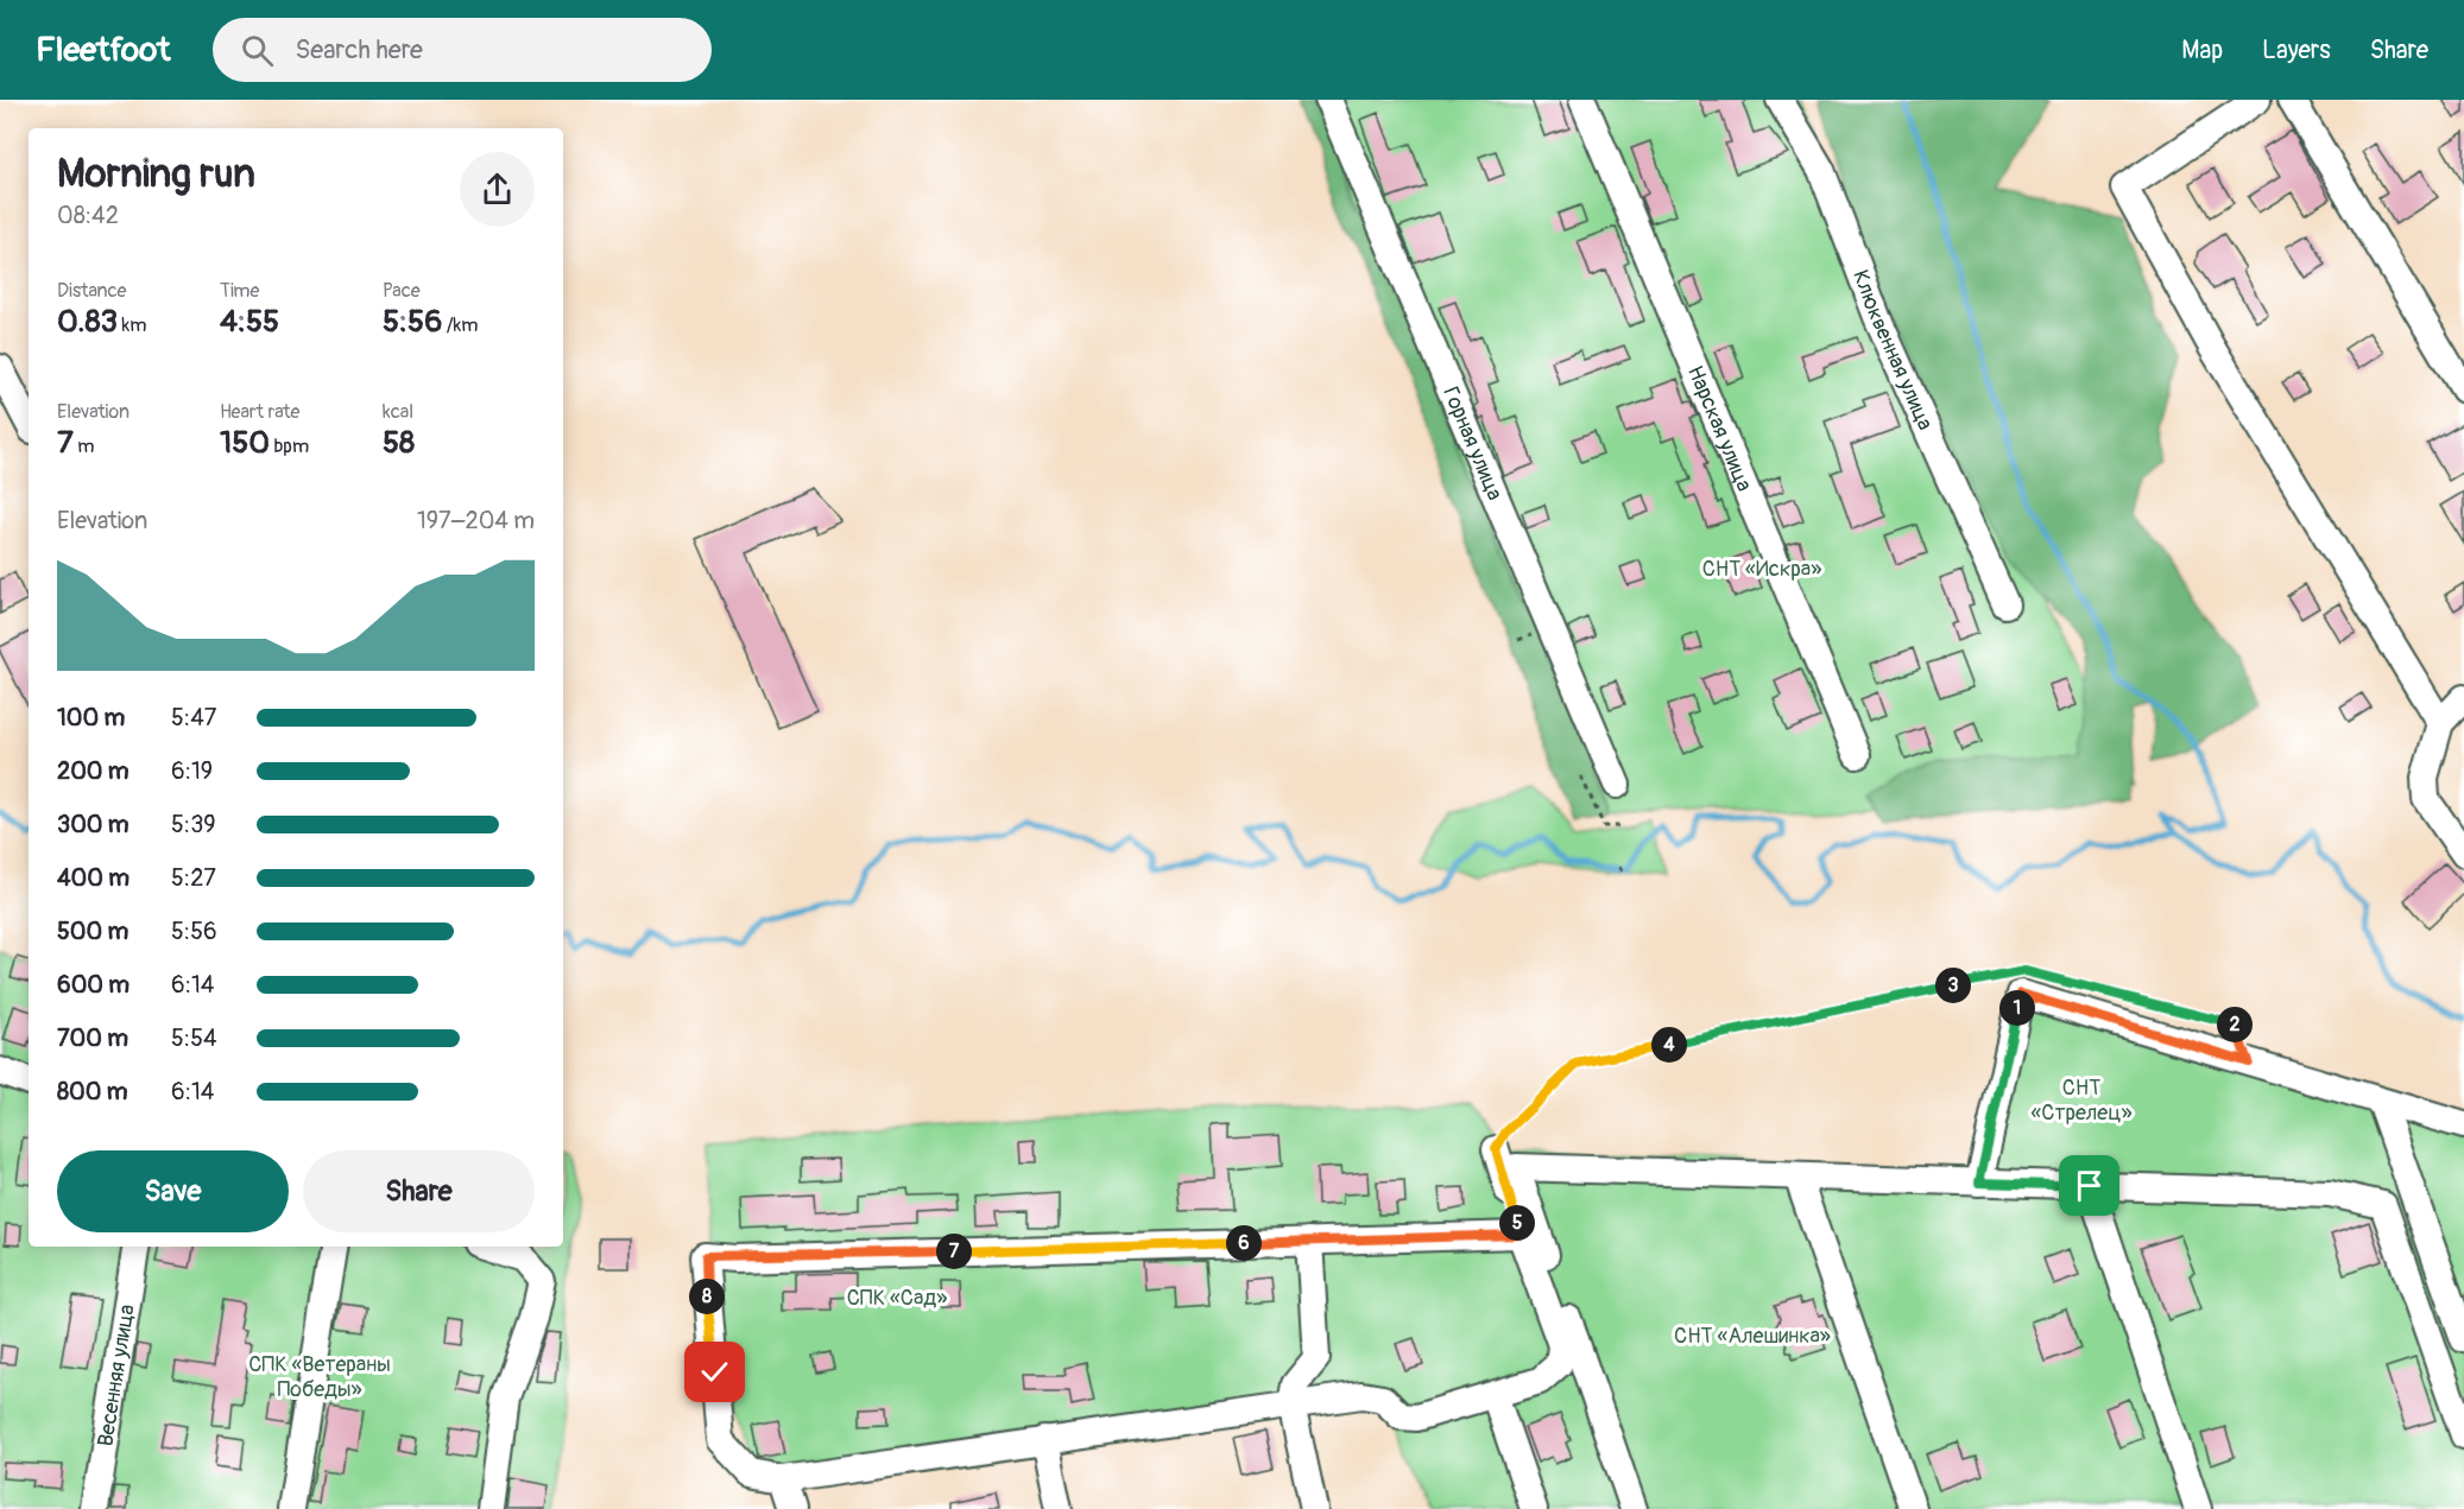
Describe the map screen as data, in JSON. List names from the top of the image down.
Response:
{
  "streets": {
    "street": [
      "Клюквенная улица",
      "Нарская улица",
      "Горная улица",
      "Весенняя улица"
    ]
  },
  "parks": [
    "СНТ «Искра»",
    "СНТ «Стрелец»",
    "СПК «Сад»",
    "СНТ «Алешинка»",
    "СПК «Ветераны Победы»"
  ],
  "page": {
    "header": "Fleetfoot",
    "search": "Search here",
    "nav": ["Map", "Layers", "Share"],
    "heading": ["Morning run", "08:42"],
    "stats": [
      ["Distance", "0.83 km"],
      ["Time", "4:55"],
      ["Pace", "5:56 /km"],
      ["Elevation", "7 m"],
      ["Heart rate", "150 bpm"],
      ["kcal", "58"]
    ],
    "chart": ["Elevation", "197–204 m"],
    "list": [
      {
        "name": "100 m",
        "note": "5:47"
      },
      {
        "name": "200 m",
        "note": "6:19"
      },
      {
        "name": "300 m",
        "note": "5:39"
      },
      {
        "name": "400 m",
        "note": "5:27"
      },
      {
        "name": "500 m",
        "note": "5:56"
      },
      {
        "name": "600 m",
        "note": "6:14"
      },
      {
        "name": "700 m",
        "note": "5:54"
      },
      {
        "name": "800 m",
        "note": "6:14"
      }
    ],
    "pins": [
      "3",
      "1",
      "2",
      "4",
      "5",
      "6",
      "7",
      "8"
    ],
    "buttons": ["Save", "Share"]
  }
}
